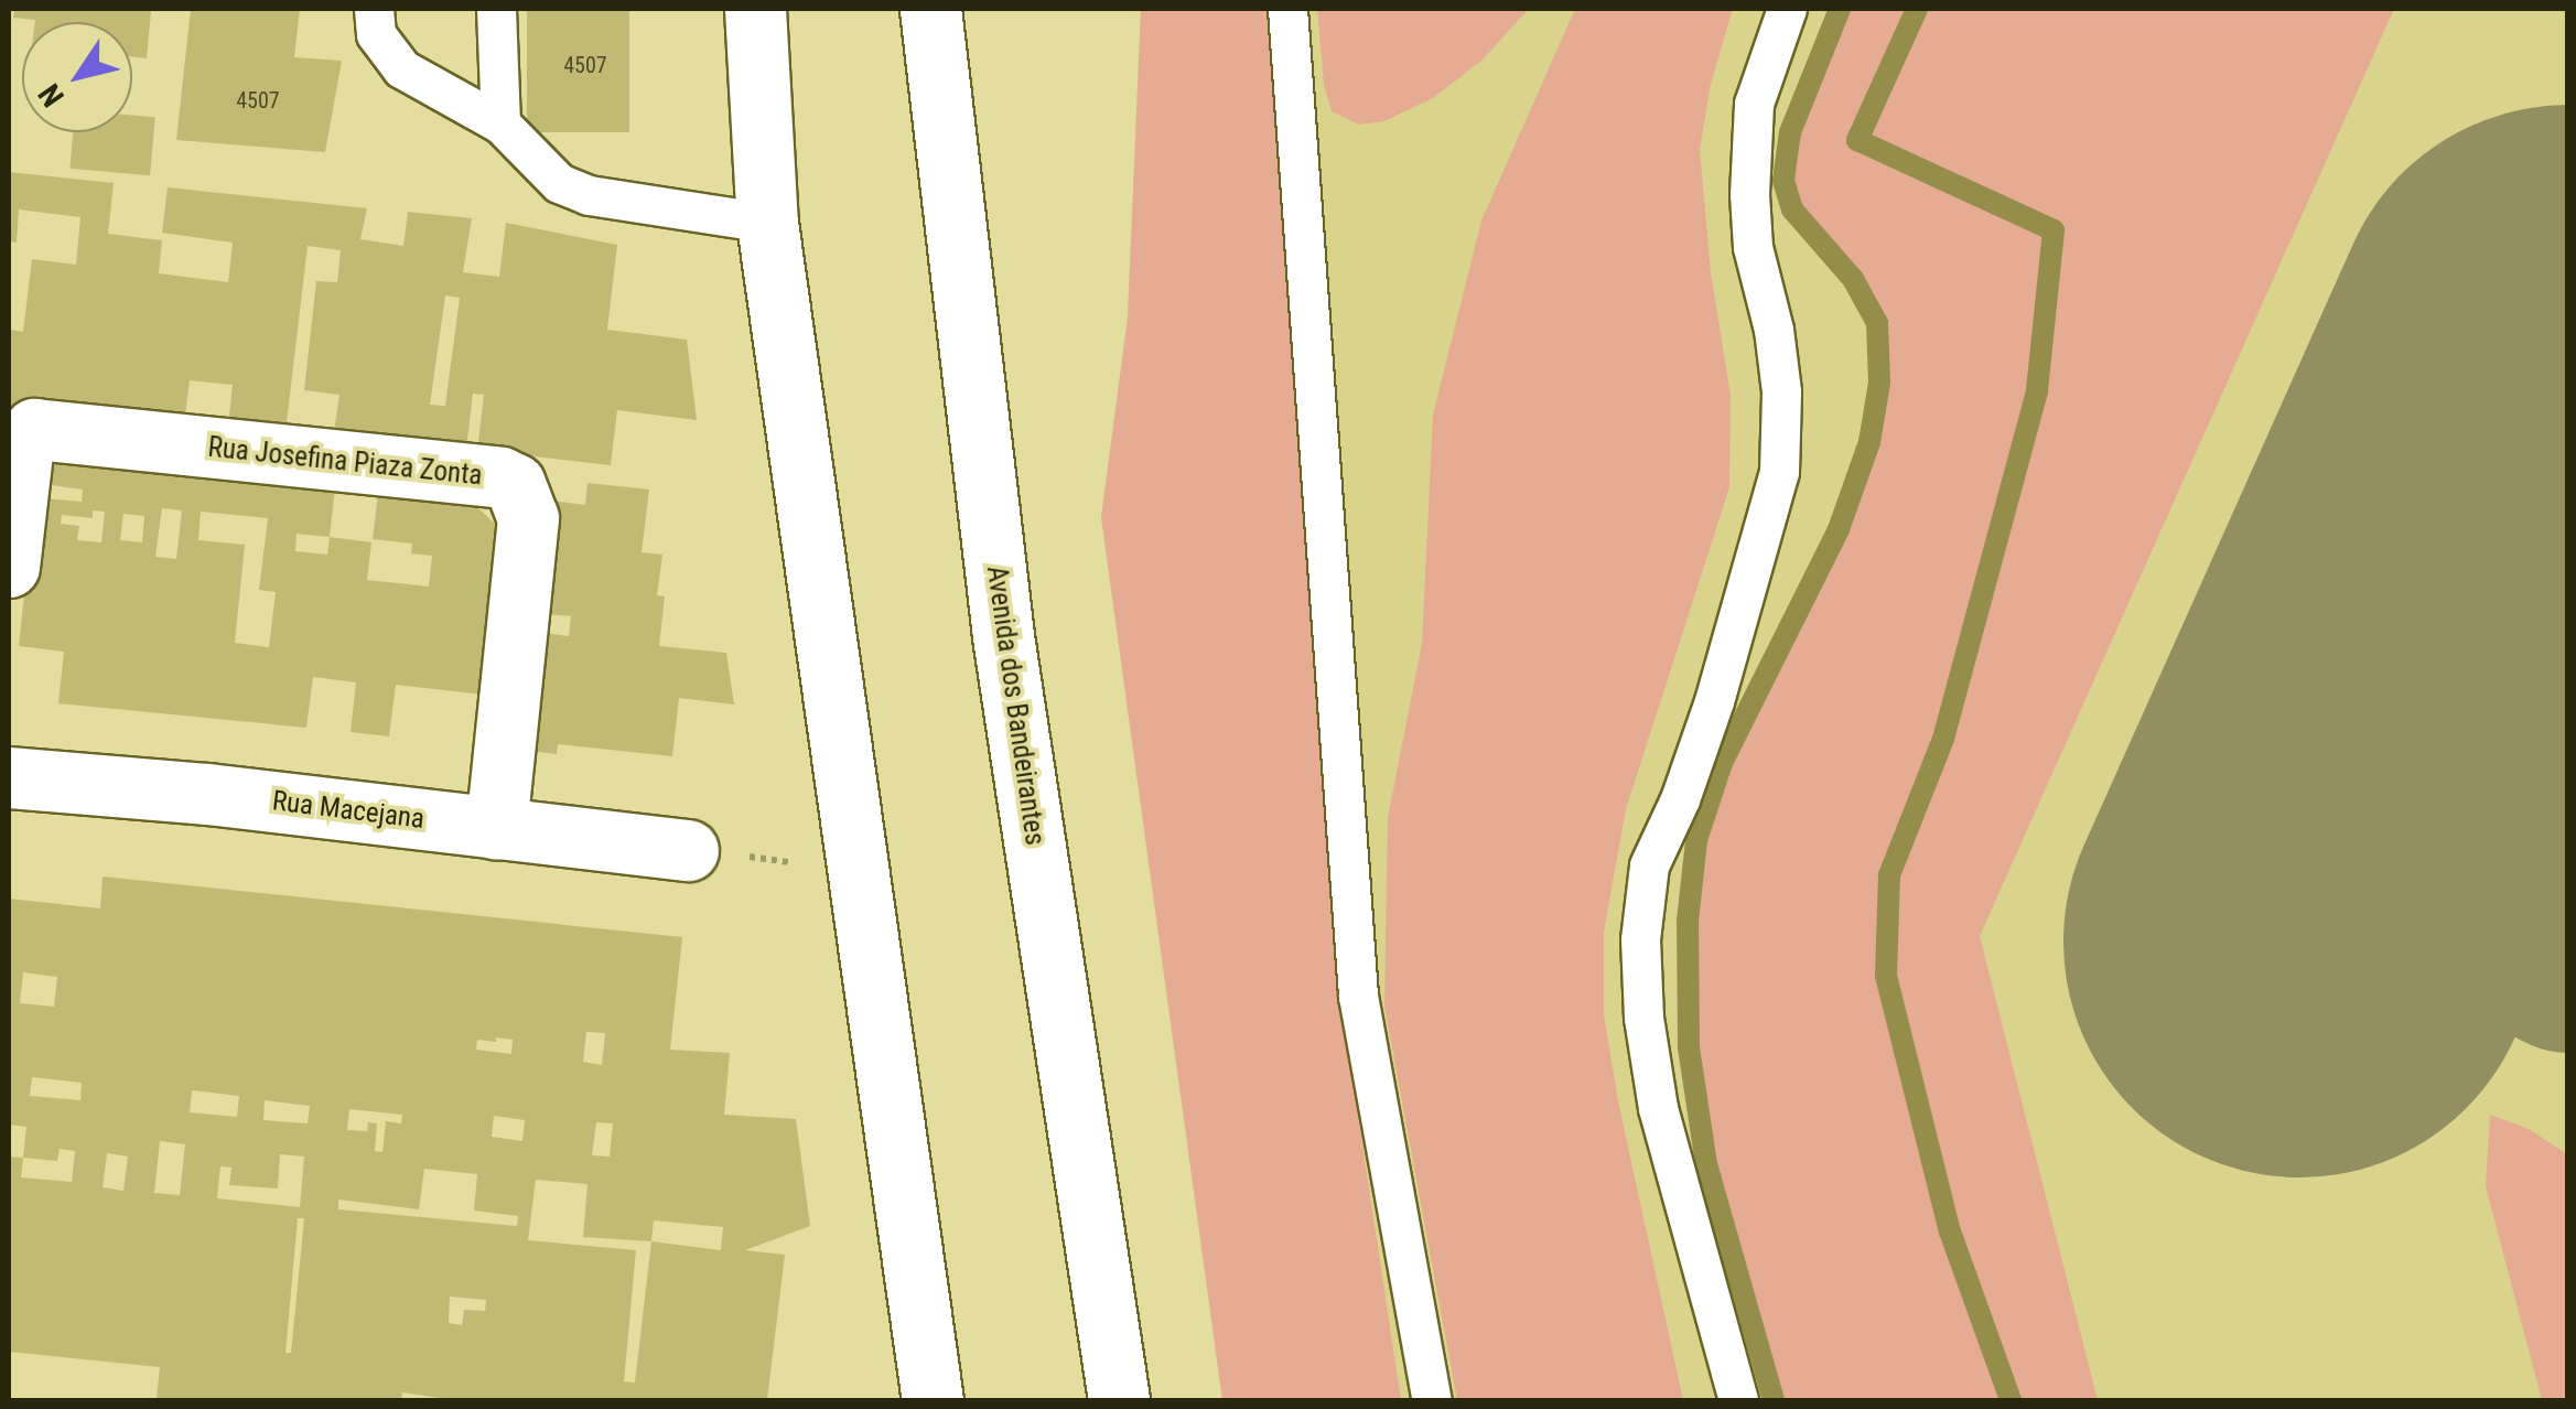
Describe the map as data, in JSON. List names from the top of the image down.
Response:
{
  "streets": {
    "main road": ["Rua Josefina Piaza Zonta", "Avenida dos Bandeirantes", "Rua Macejana"]
  },
  "crossings": [
    ["Rua Josefina Piaza Zonta", "Rua Macejana"]
  ],
  "house_numbers": ["4507", "4507"],
  "north": "bottom left"
}
